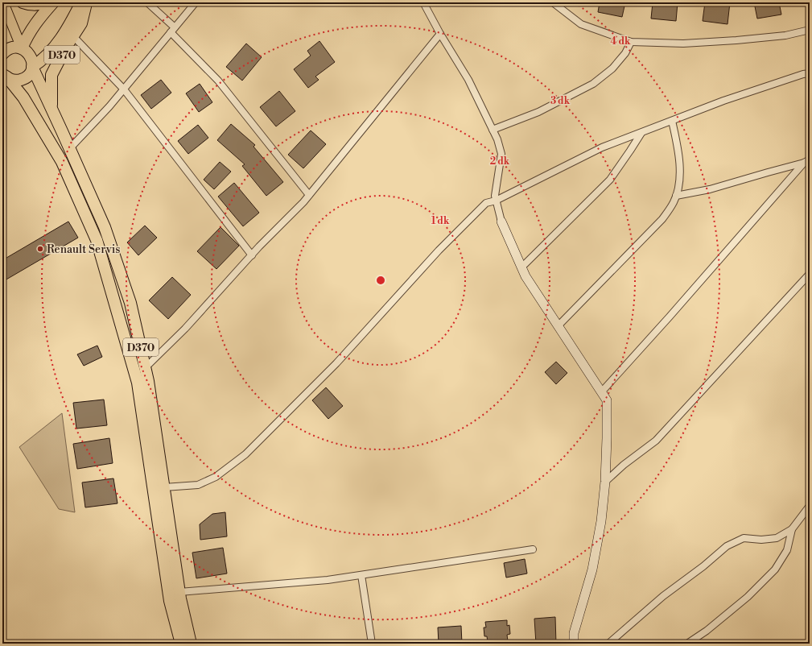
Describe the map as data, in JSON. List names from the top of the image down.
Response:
{
  "streets": {
    "highway": ["D370"]
  },
  "places": ["Renault Servis"],
  "rings": [
    "4 dk",
    "3 dk",
    "2 dk",
    "1 dk"
  ]
}
